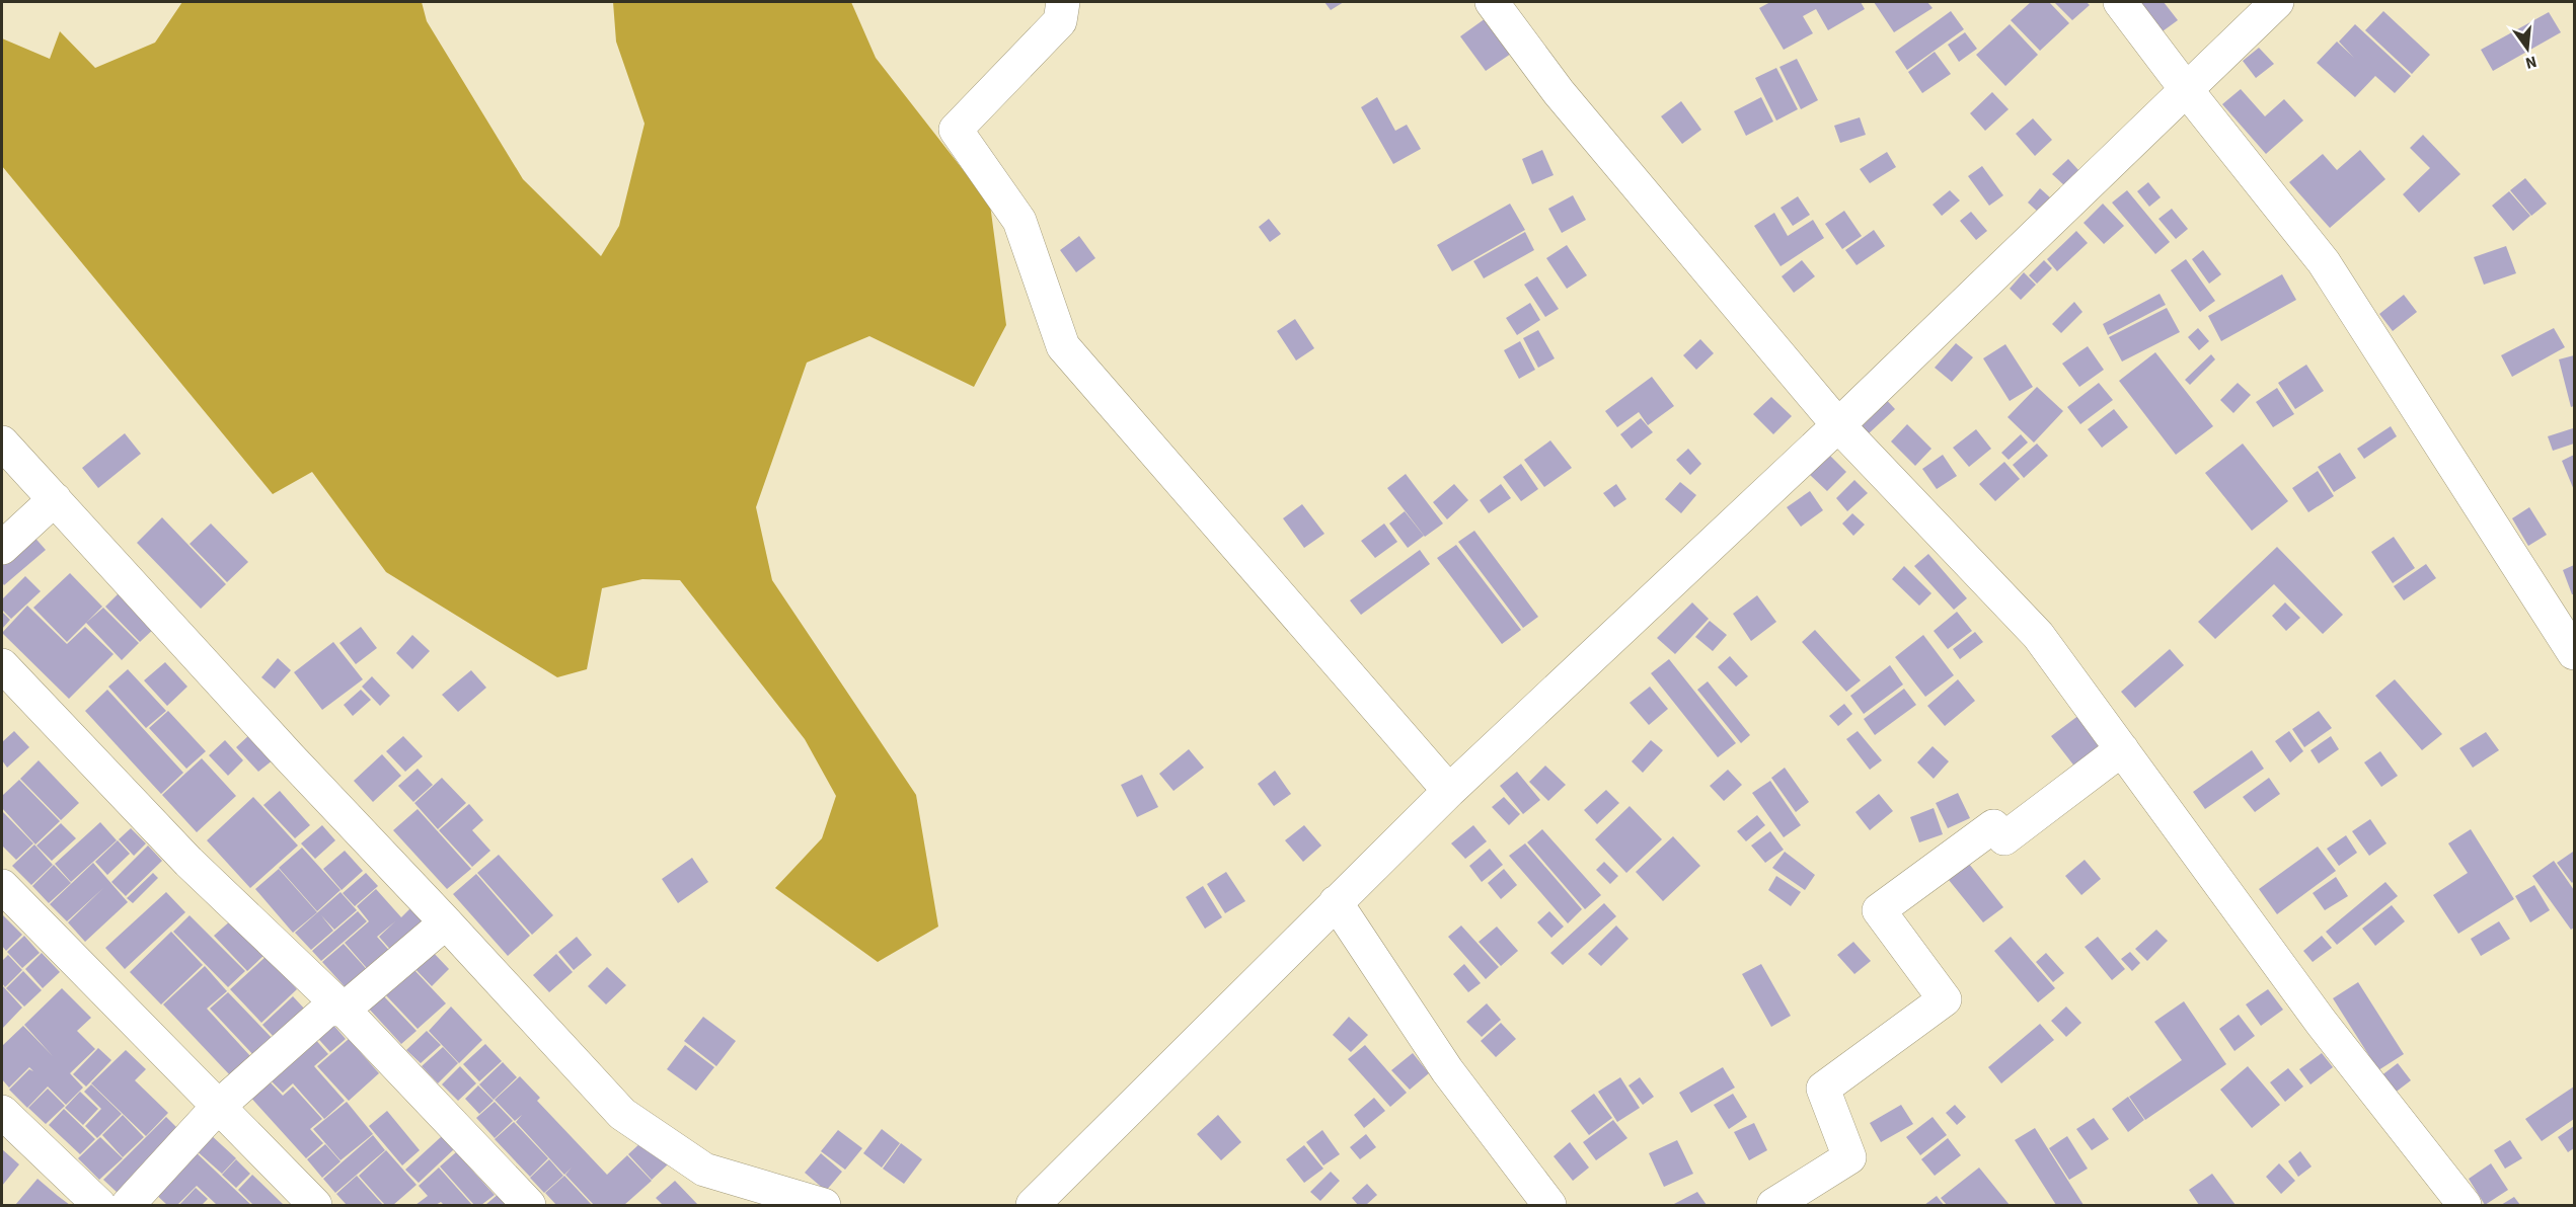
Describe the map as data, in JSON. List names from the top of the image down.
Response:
{
  "north": "bottom"
}
